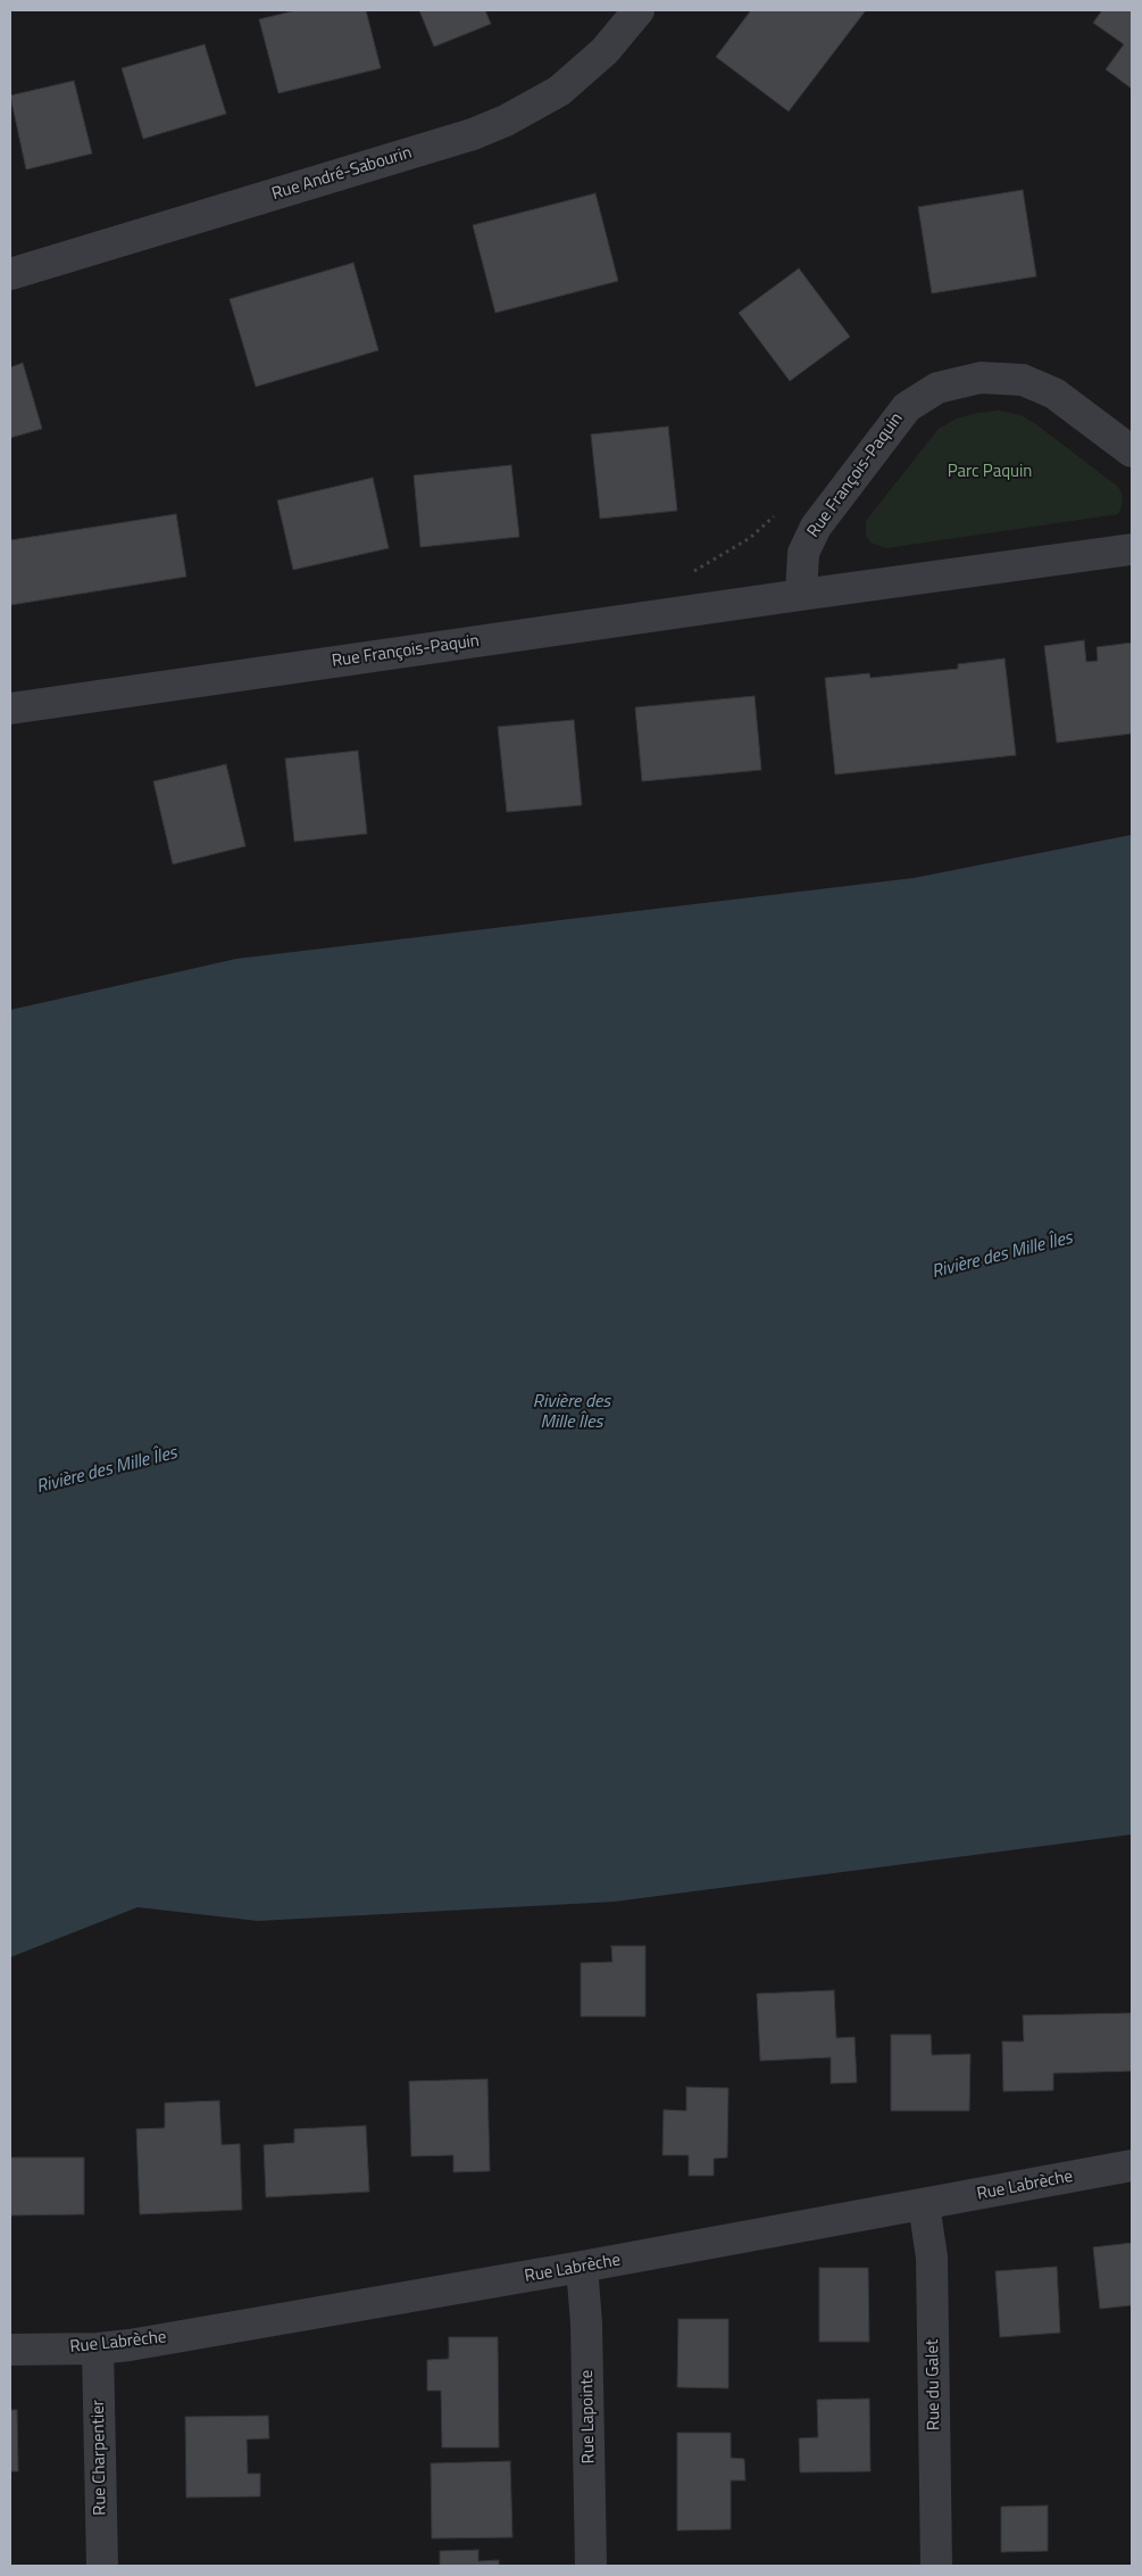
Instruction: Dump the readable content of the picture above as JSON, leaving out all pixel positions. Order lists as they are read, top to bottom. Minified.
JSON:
{"streets":{"street":["Rue André-Sabourin","Rue François-Paquin","Rue Labrèche","Rue du Galet","Rue Lapointe","Rue Charpentier"]},"crossings":[["Rue Labrèche","Rue du Galet"],["Rue Labrèche","Rue Lapointe"],["Rue Labrèche","Rue Charpentier"]],"water":["Rivière des Mille Îles"],"parks":["Parc Paquin"]}
